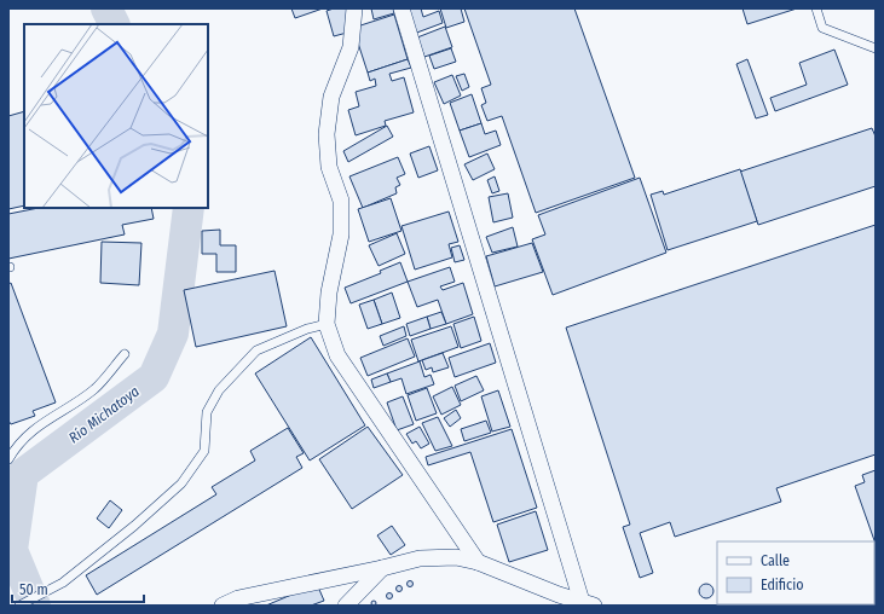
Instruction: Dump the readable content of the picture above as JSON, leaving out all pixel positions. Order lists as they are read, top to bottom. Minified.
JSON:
{"water":["Río Michatoya"],"legend":["Calle","Edificio"],"scale_bar":"50 m"}
